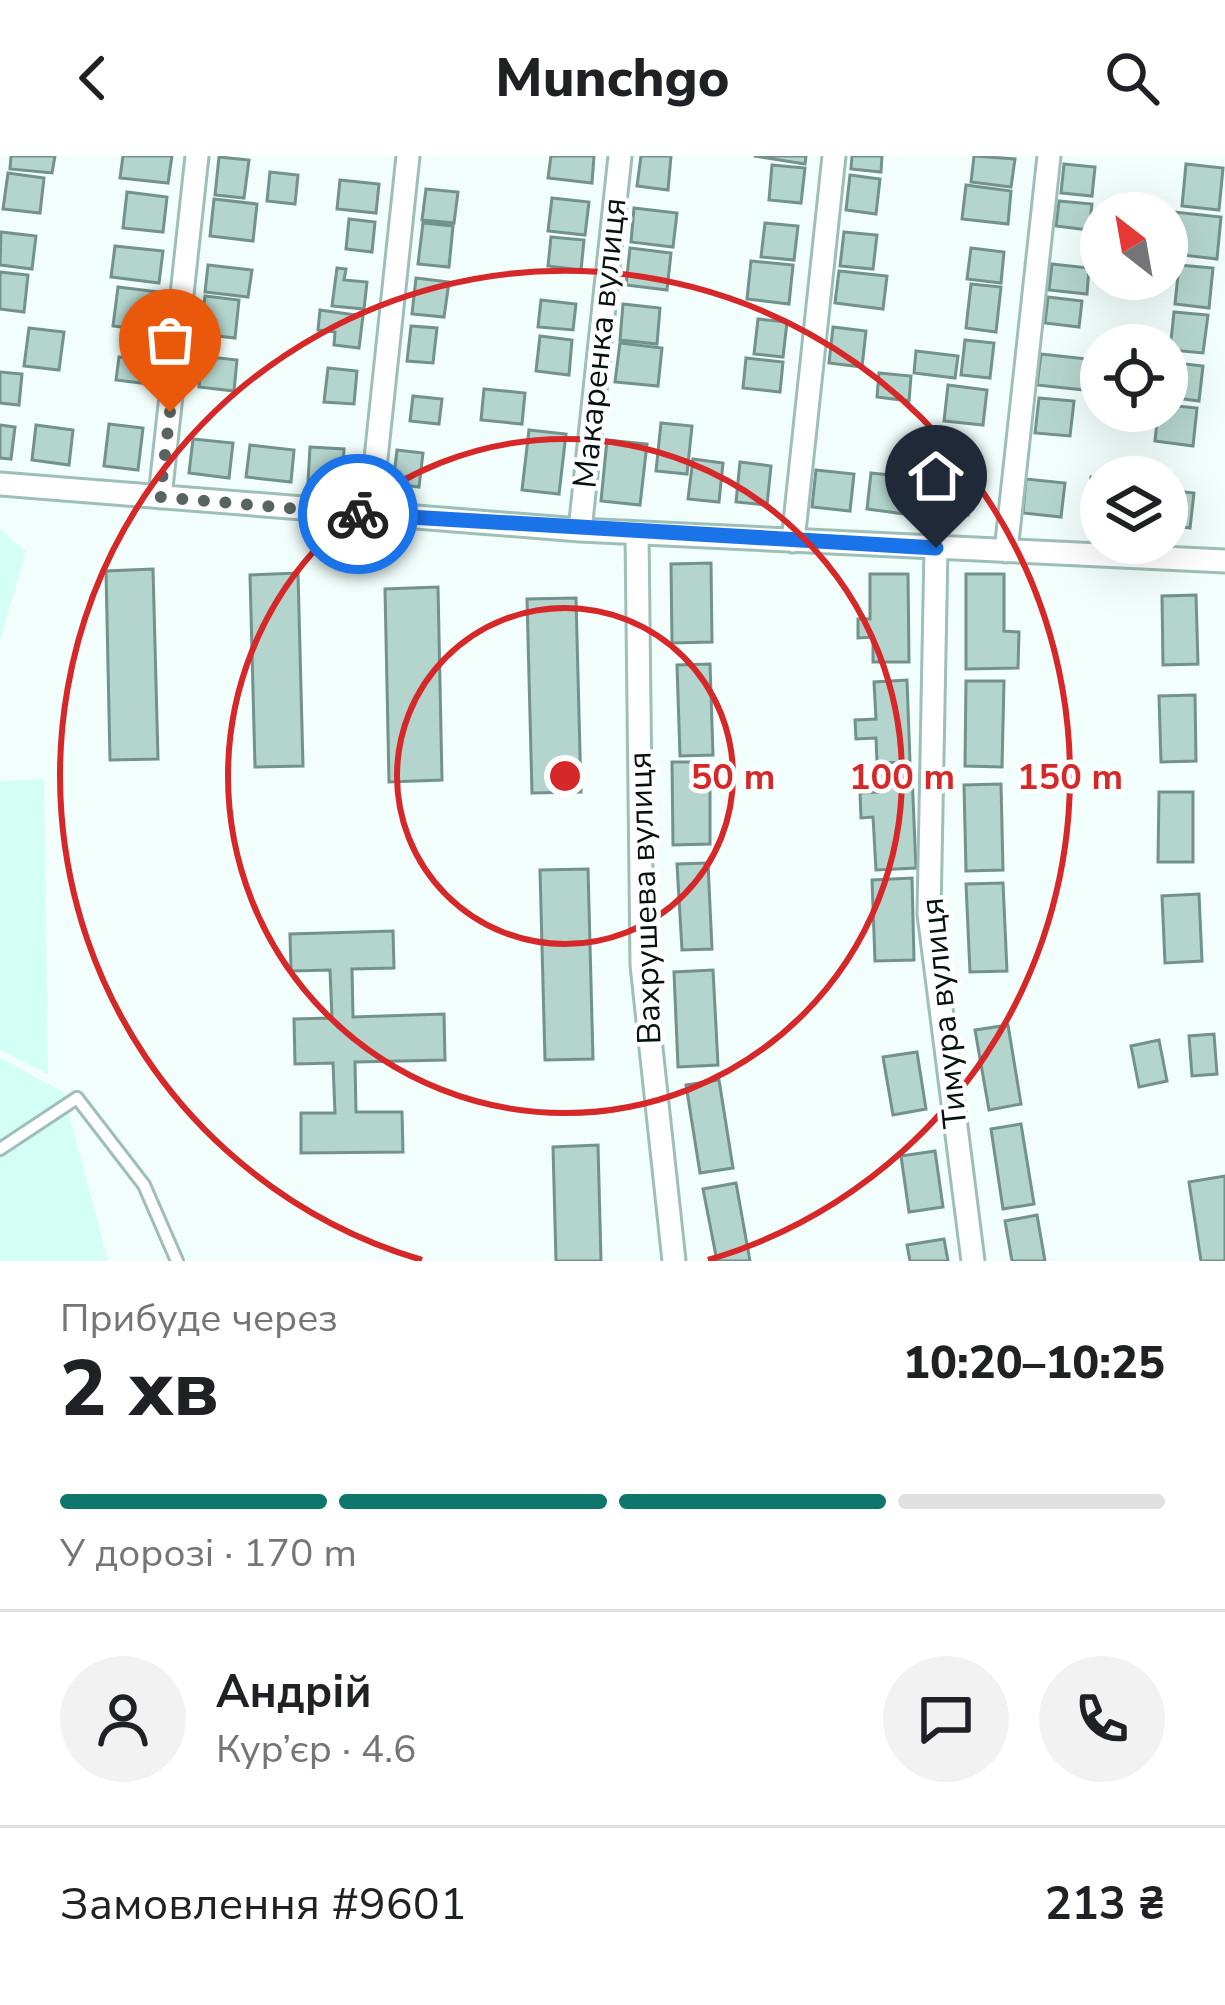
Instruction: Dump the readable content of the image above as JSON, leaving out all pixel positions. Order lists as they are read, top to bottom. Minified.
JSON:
{"streets":{"street":["Макаренка вулиця","Вахрушева вулиця","Тимура вулиця"]},"north":"top left","page":{"header":"Munchgo","heading":["2 хв","Прибуде через","10:20–10:25"],"panel":["Андрій","Кур’єр · 4.6","Замовлення #9601","213 ₴"],"bar":"У дорозі · 170 m"},"rings":["50 m","100 m","150 m"]}
